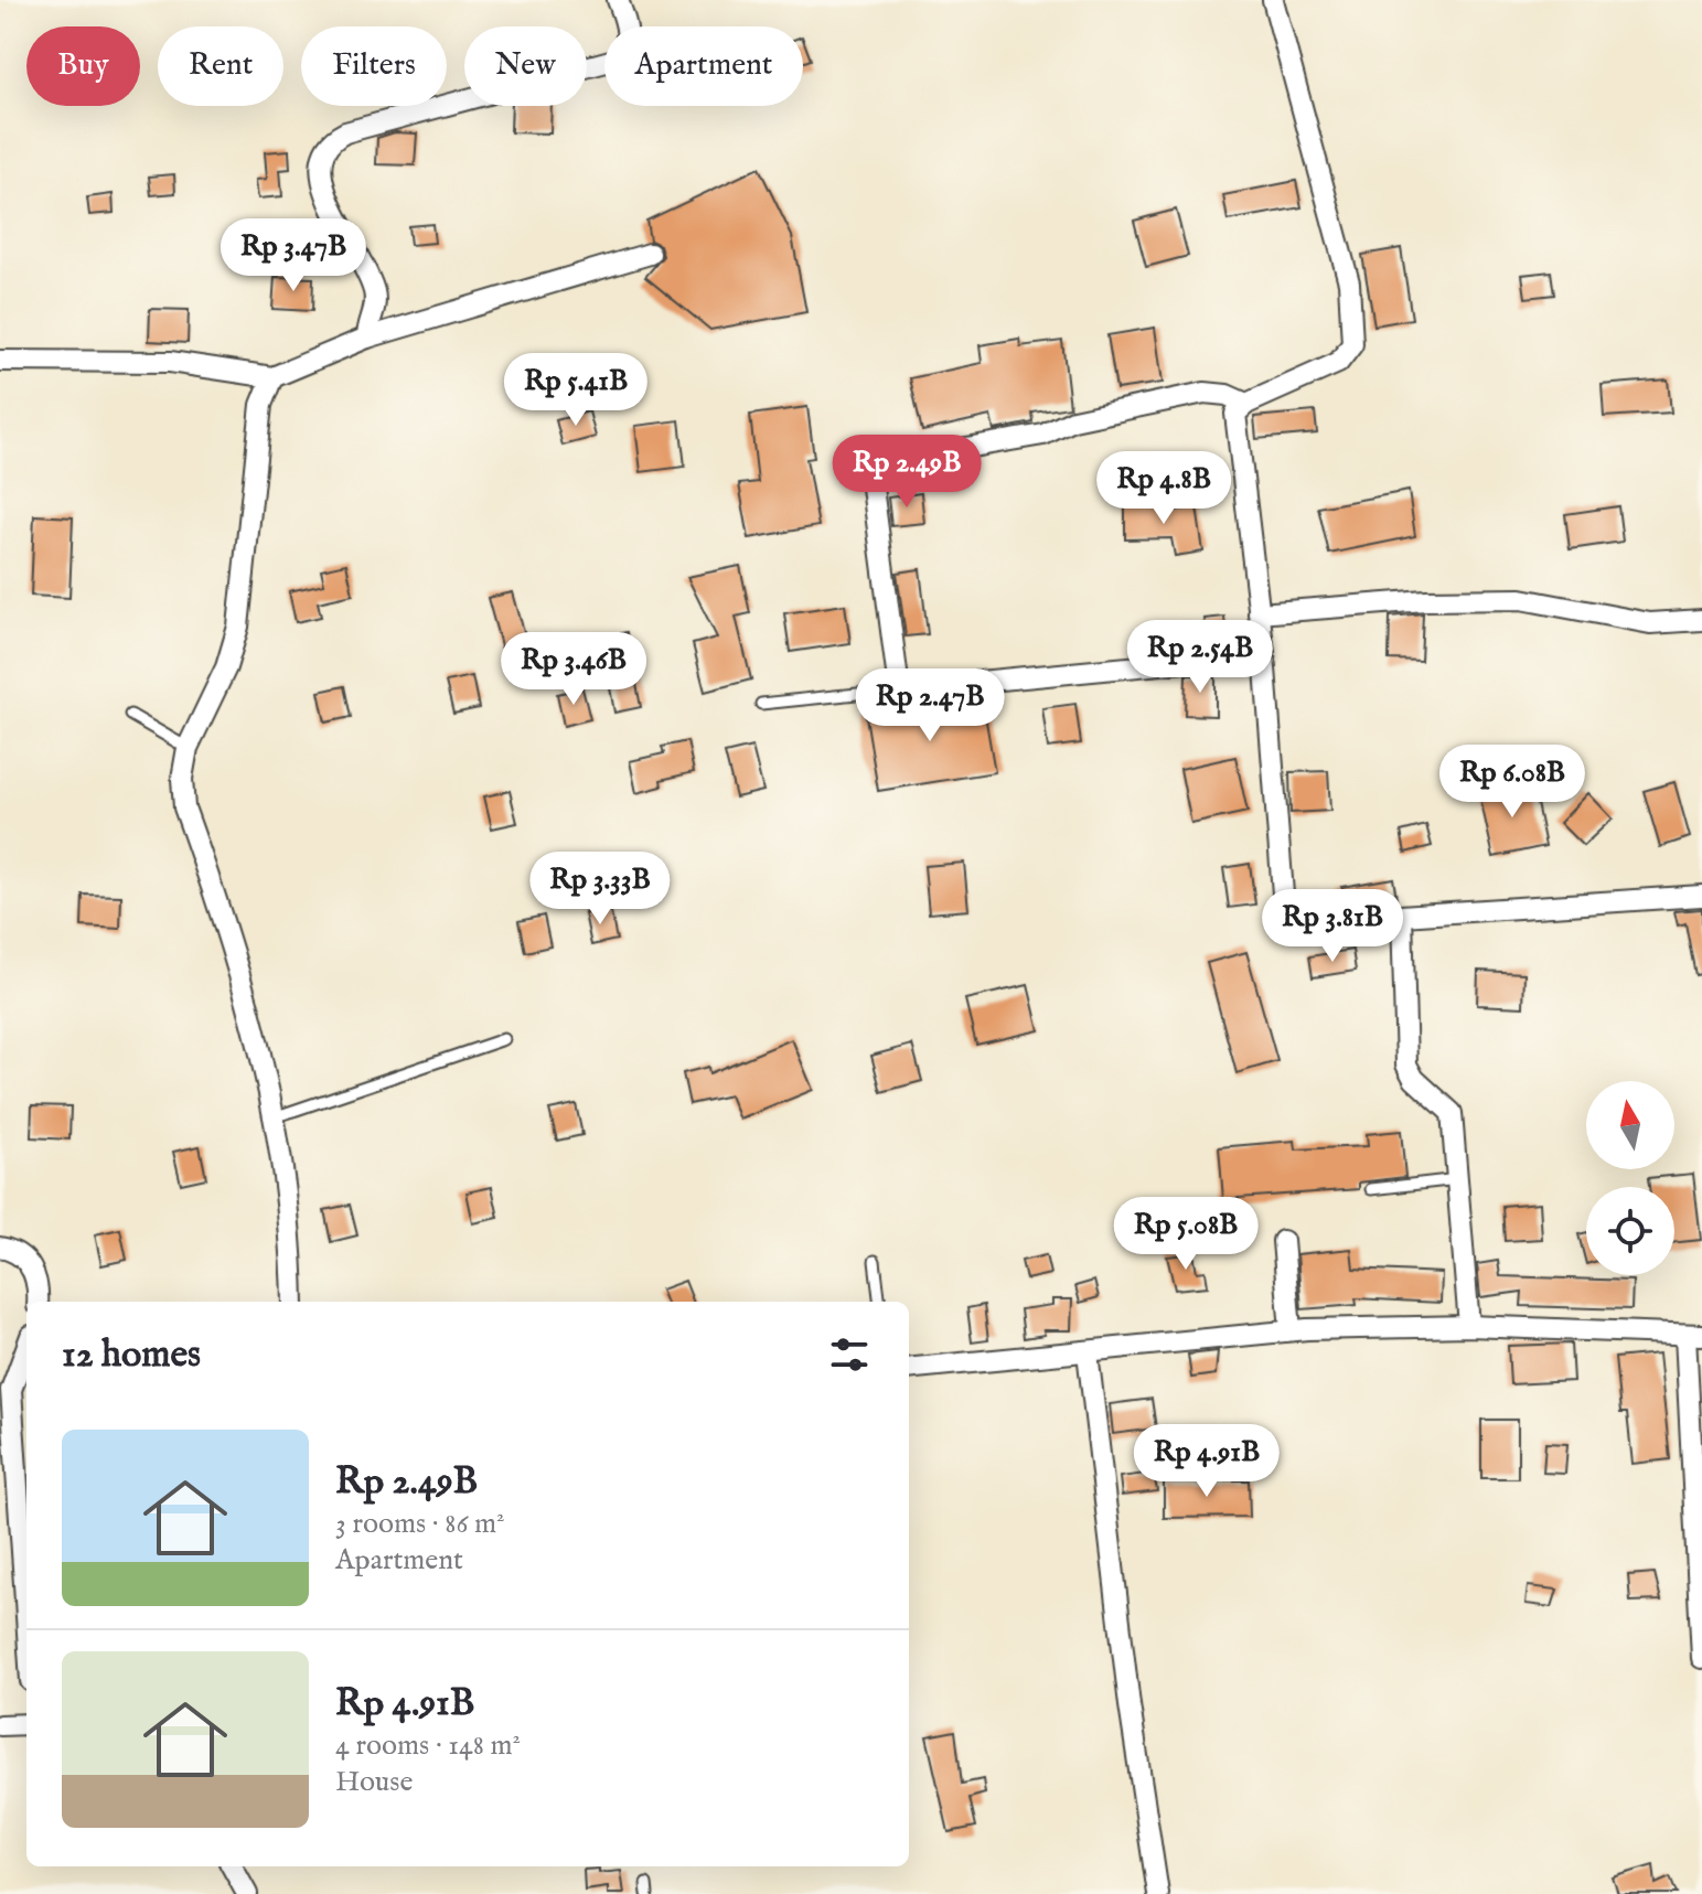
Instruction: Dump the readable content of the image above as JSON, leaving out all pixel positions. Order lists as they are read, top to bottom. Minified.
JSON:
{"north":"top","page":{"chip":["Buy","Rent","Filters","New","Apartment"],"price":["Rp 3.47B","Rp 5.41B","Rp 2.49B","Rp 4.8B","Rp 2.54B","Rp 3.46B","Rp 2.47B","Rp 6.08B","Rp 3.33B","Rp 3.81B","Rp 5.08B","Rp 4.91B"],"heading":"12 homes","list":[{"name":"Rp 2.49B","note":"3 rooms · 86 m² · Apartment"},{"name":"Rp 4.91B","note":"4 rooms · 148 m² · House"}]}}
